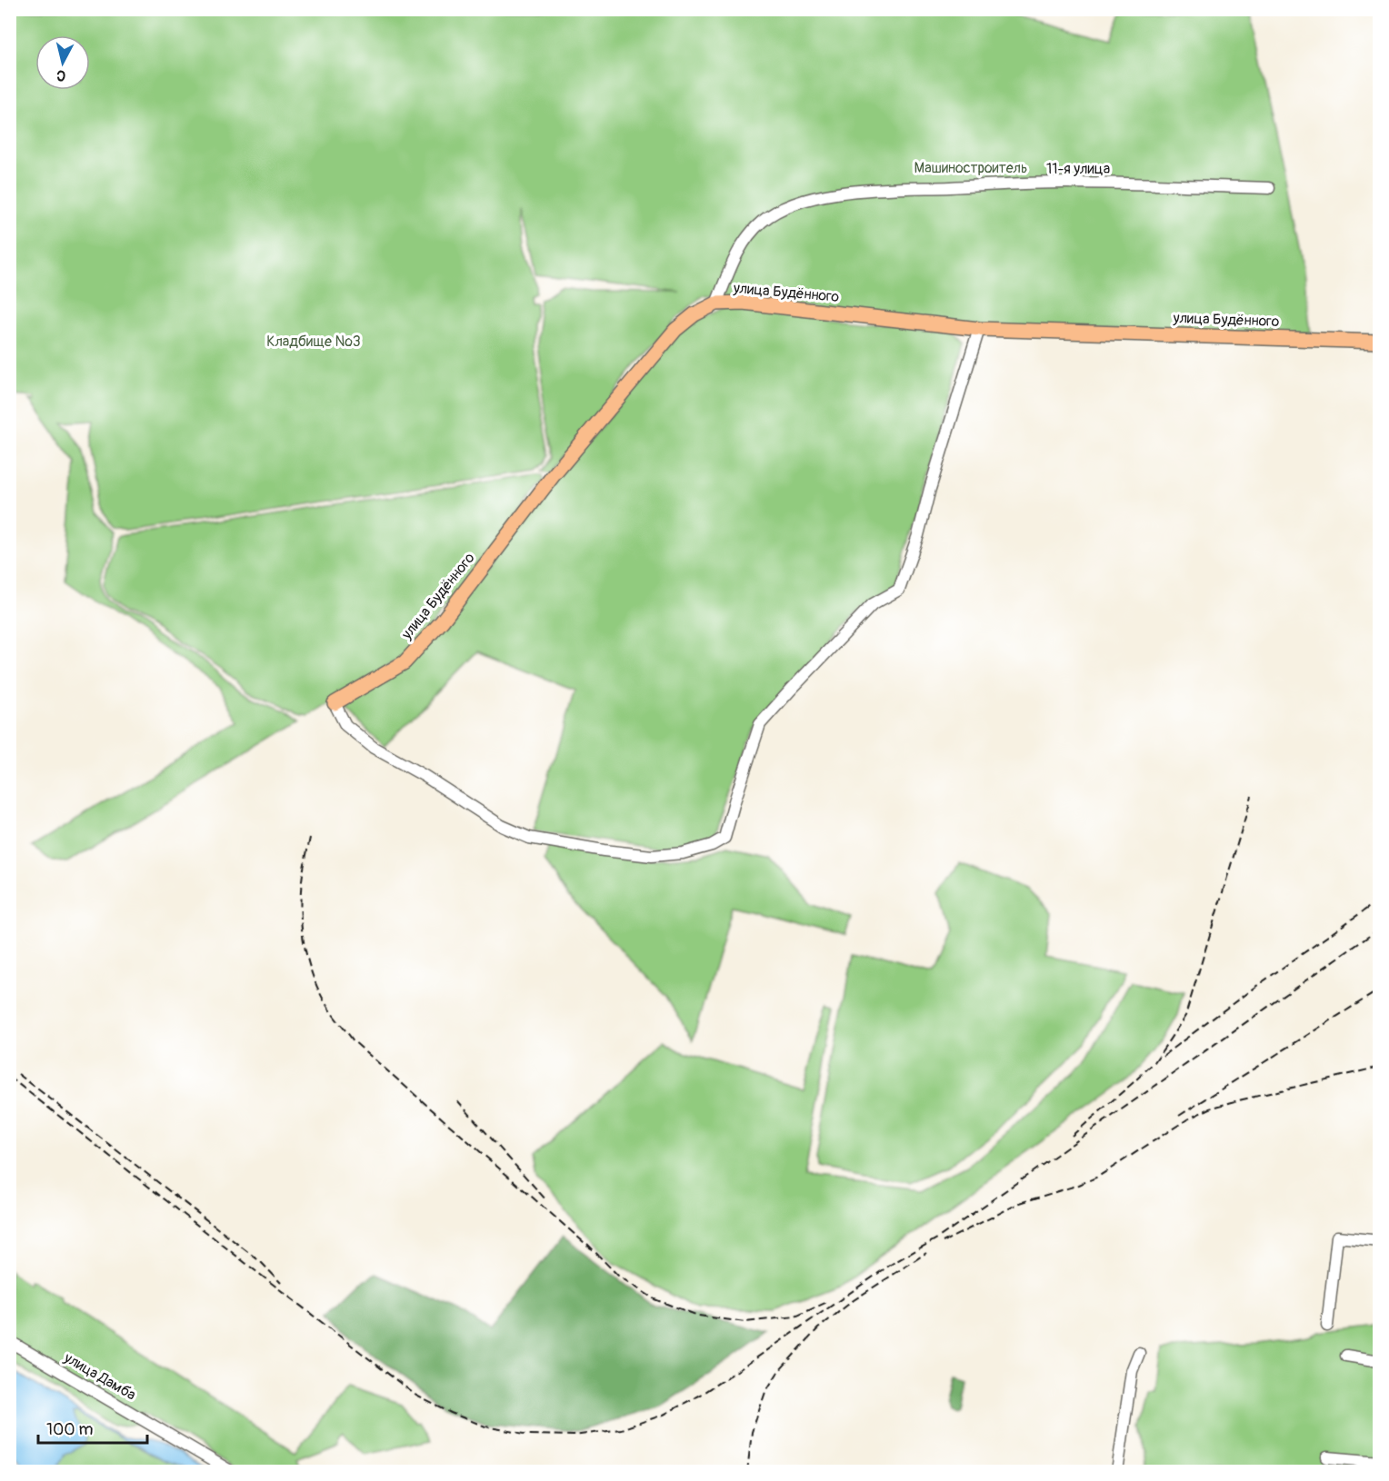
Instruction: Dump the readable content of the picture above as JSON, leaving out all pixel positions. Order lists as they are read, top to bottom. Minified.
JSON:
{"streets":{"main road":["улица Будённого"],"street":["11-я улица","улица Дамба"]},"crossings":[["11-я улица","улица Будённого"]],"parks":["Машиностроитель","Кладбище №3"],"scale_bar":"100 m","north":"bottom"}
